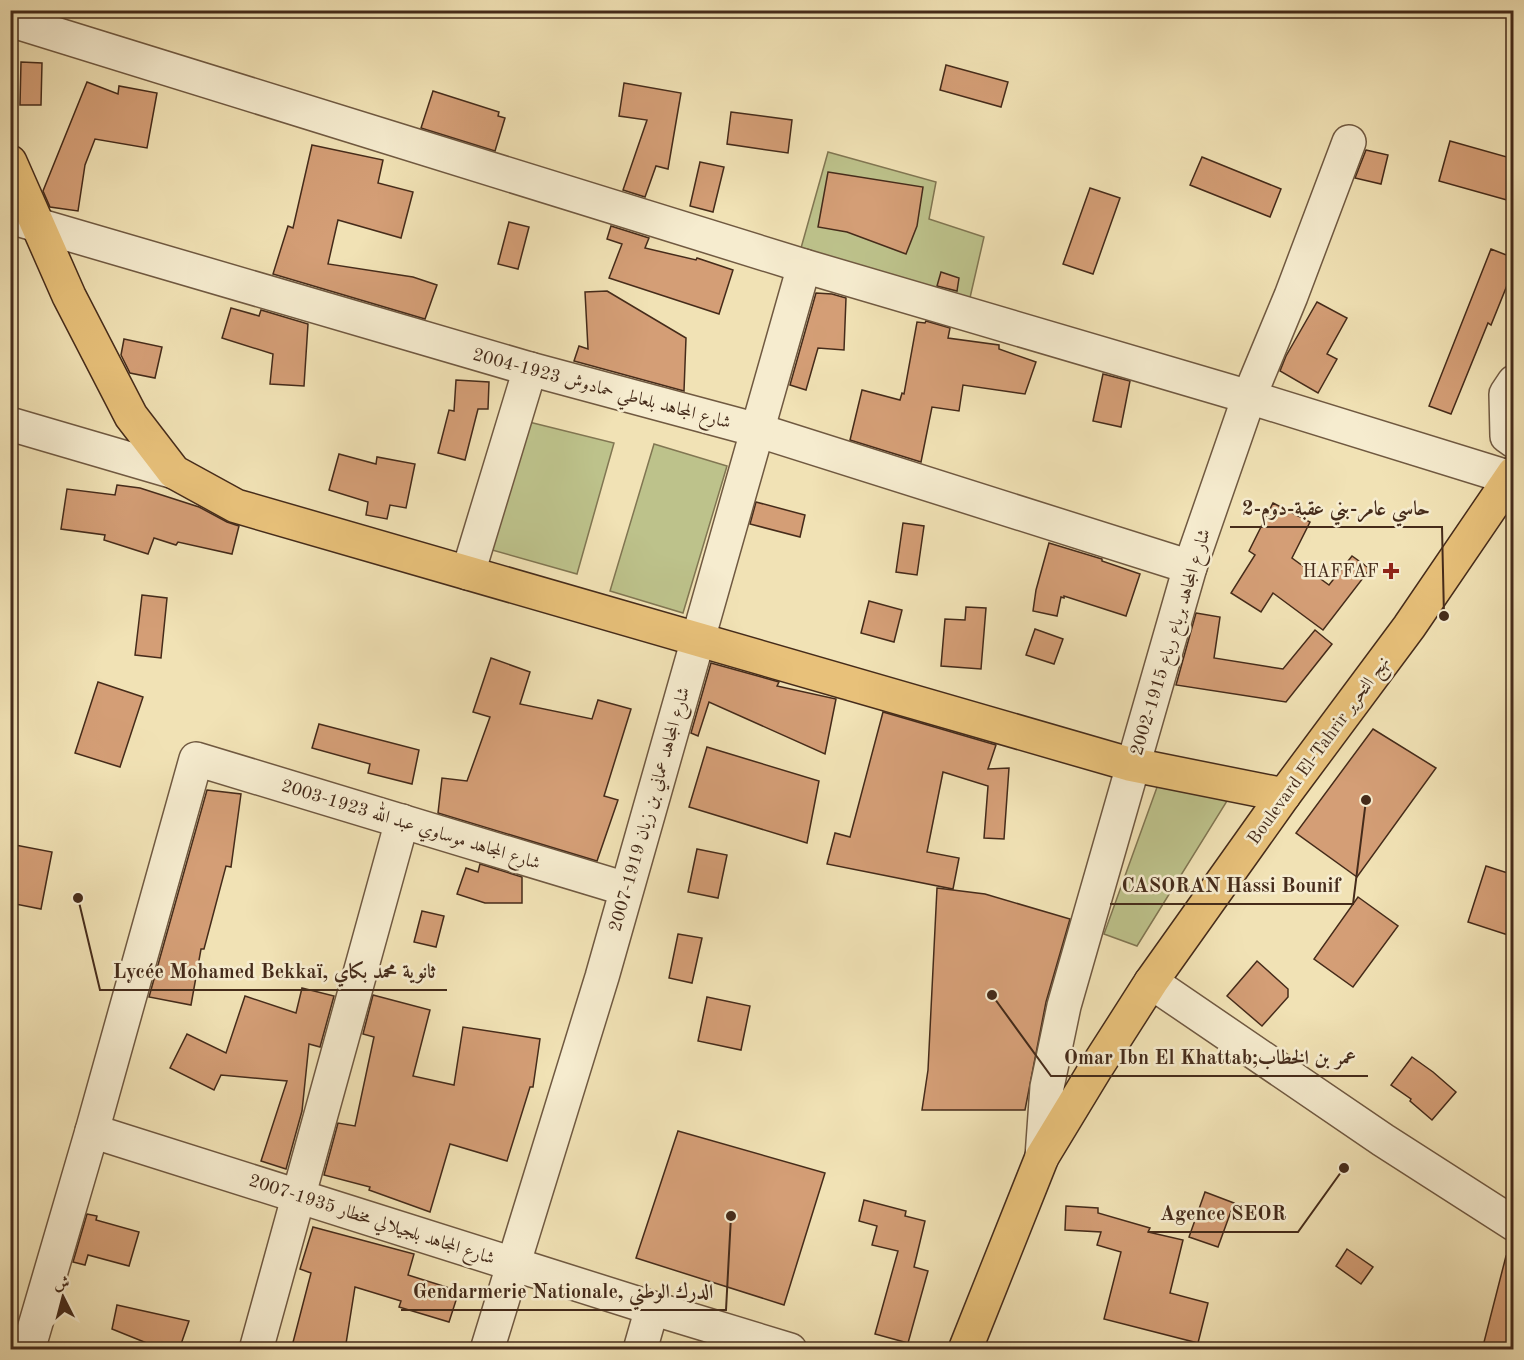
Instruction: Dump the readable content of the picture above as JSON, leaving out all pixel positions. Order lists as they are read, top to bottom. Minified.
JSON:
{"streets":{"main road":["Boulevard El-Tahrir نهج التحرير"],"street":["شارع المجاهد بلعاطي حمادوش 1923-2004","شار ع المجاهد برباع رباع 1915-2002","شارع المجاهد عماني بن زيان 1919-2007","شارع المجاهد موساوي عبد الله 1923-2003","شارع المجاهد بلجيلالي مخطار 1935-2007"]},"crossings":[["شارع المجاهد بلعاطي حمادوش 1923-2004","شار ع المجاهد برباع رباع 1915-2002"],["شارع المجاهد بلعاطي حمادوش 1923-2004","شارع المجاهد عماني بن زيان 1919-2007"],["شار ع المجاهد برباع رباع 1915-2002","Boulevard El-Tahrir نهج التحرير"],["شارع المجاهد عماني بن زيان 1919-2007","شارع المجاهد موساوي عبد الله 1923-2003"],["شارع المجاهد عماني بن زيان 1919-2007","شارع المجاهد بلجيلالي مخطار 1935-2007"],["شارع المجاهد موساوي عبد الله 1923-2003","شارع المجاهد بلجيلالي مخطار 1935-2007"]],"places":{"health":["HAFFAF"],"other":["2-حاسي عامر-بني عقبة-دوم","CASORAN Hassi Bounif","Lycée Mohamed Bekkaï, ثانوية محمد بكاي","Omar Ibn El Khattab;عمر بن الخطاب","Agence SEOR","Gendarmerie Nationale, الدرك الوطني"]},"north":"top"}
